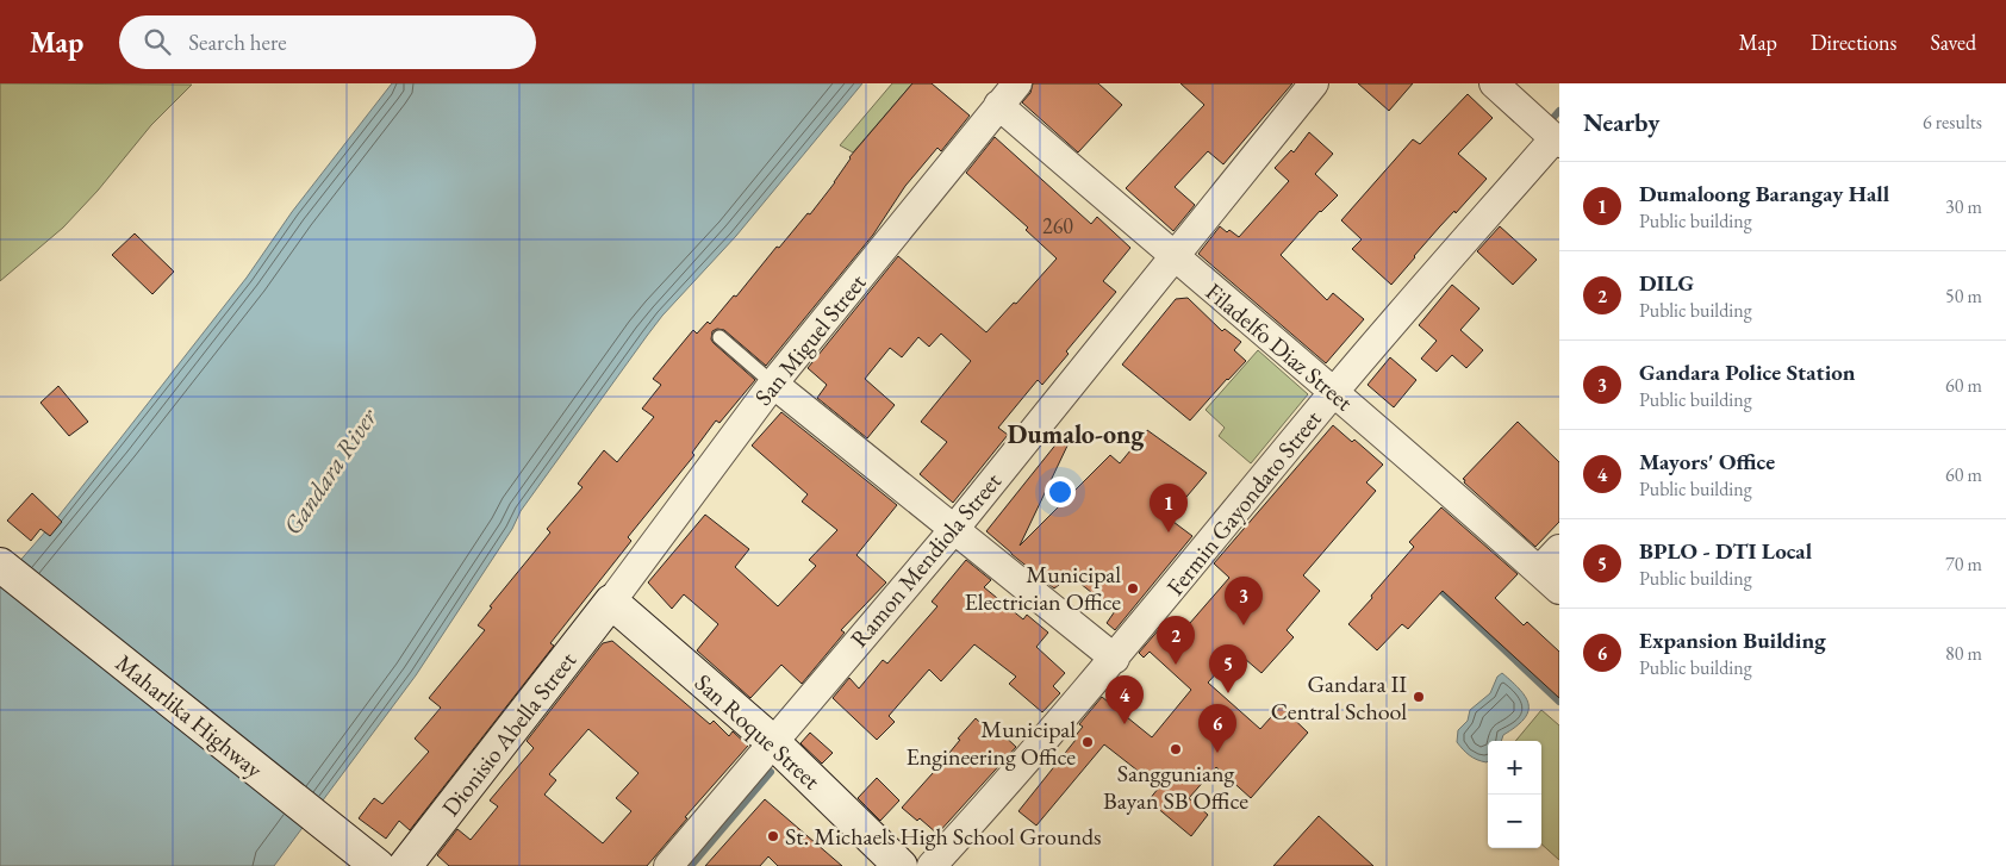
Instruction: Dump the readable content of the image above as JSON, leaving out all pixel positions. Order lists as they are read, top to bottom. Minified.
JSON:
{"streets":{"main road":["Maharlika Highway","San Roque Street","Dionisio Abella Street"],"street":["San Miguel Street","Filadelfo Diaz Street","Fermin Gayondato Street","Ramon Mendiola Street"]},"crossings":[["San Miguel Street","Filadelfo Diaz Street"],["San Miguel Street","San Roque Street"],["San Miguel Street","Dionisio Abella Street"],["Filadelfo Diaz Street","Fermin Gayondato Street"],["Filadelfo Diaz Street","Ramon Mendiola Street"],["Ramon Mendiola Street","San Roque Street"],["San Roque Street","Dionisio Abella Street"]],"districts":["Dumalo-ong"],"water":["Gandara River"],"places":["Municipal Electrician Office","Gandara II Central School","Municipal Engineering Office","Sangguniang Bayan SB Office","St. Michaels High School Grounds"],"house_numbers":["260"],"page":{"header":"Map","search":"Search here","nav":["Map","Directions","Saved"],"heading":["Nearby","6 results"],"list":[{"mark":"1","name":"Dumaloong Barangay Hall","note":"Public building","value":"30 m"},{"mark":"2","name":"DILG","note":"Public building","value":"50 m"},{"mark":"3","name":"Gandara Police Station","note":"Public building","value":"60 m"},{"mark":"4","name":"Mayors' Office","note":"Public building","value":"60 m"},{"mark":"5","name":"BPLO - DTI Local","note":"Public building","value":"70 m"},{"mark":"6","name":"Expansion Building","note":"Public building","value":"80 m"}],"pins":["1","3","2","5","4","6"],"map_buttons":["+","−"]}}
